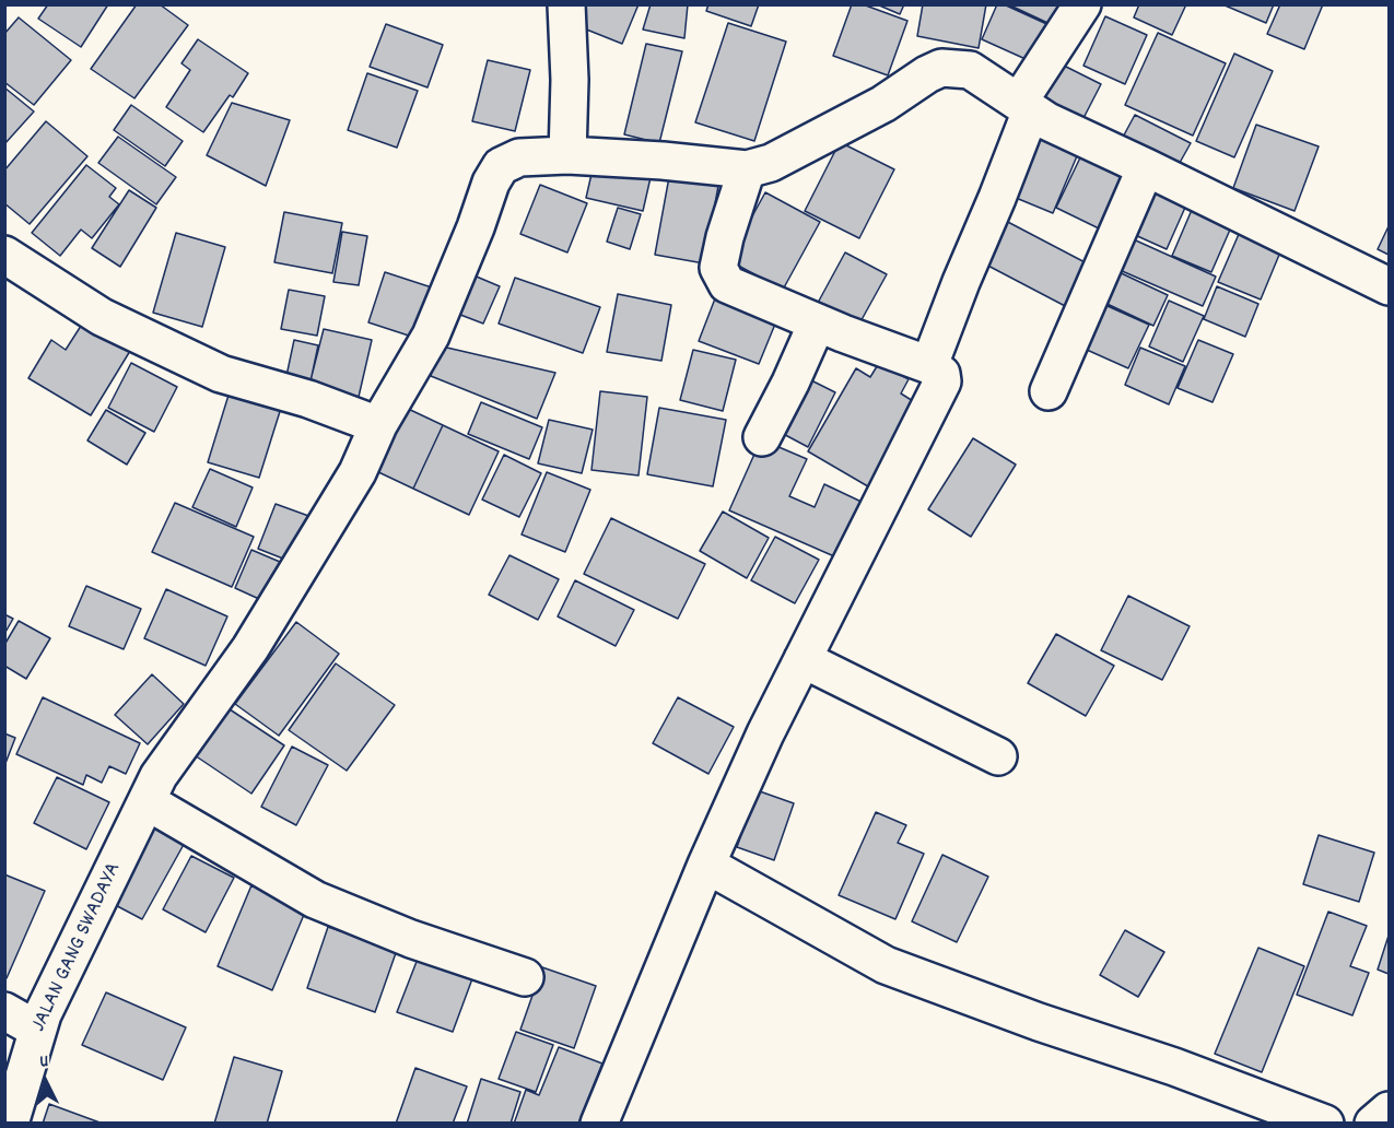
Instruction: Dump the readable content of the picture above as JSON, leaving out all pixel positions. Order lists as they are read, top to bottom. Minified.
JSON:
{"streets":{"street":["JALAN GANG SWADAYA"]},"north":"top"}
